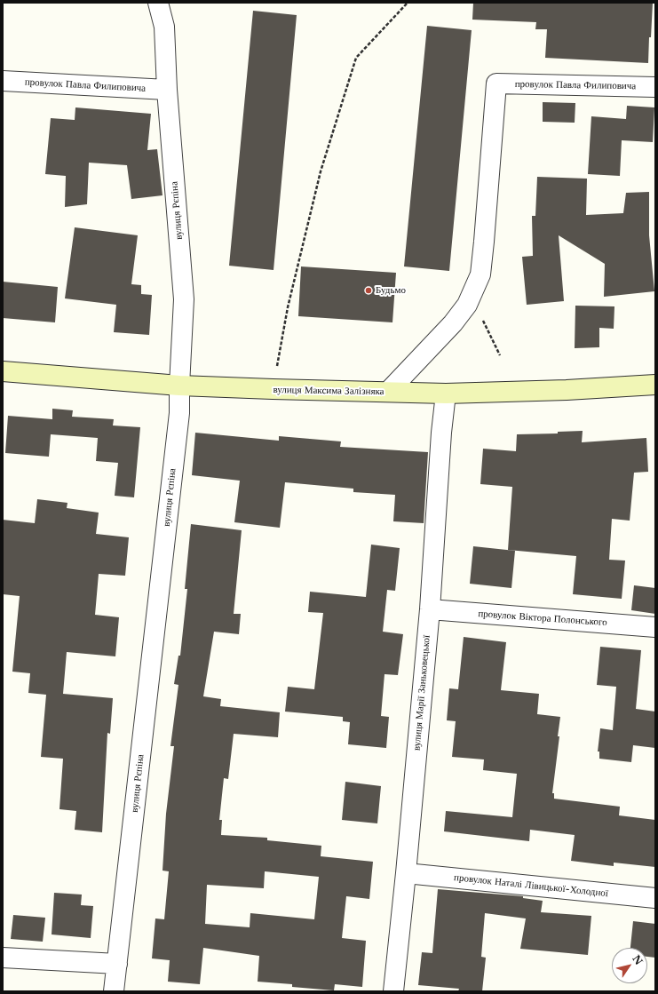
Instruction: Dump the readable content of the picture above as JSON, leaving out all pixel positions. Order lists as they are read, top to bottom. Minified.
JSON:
{"streets":{"main road":["вулиця Максима Залізняка"],"street":["провулок Павла Филиповича","вулиця Рєпіна","провулок Віктора Полонського","вулиця Марії Заньковецької","провулок Наталі Лівицької-Холодної"]},"crossings":[["провулок Павла Филиповича","вулиця Рєпіна"],["вулиця Рєпіна","вулиця Максима Залізняка"],["вулиця Максима Залізняка","вулиця Марії Заньковецької"],["провулок Віктора Полонського","вулиця Марії Заньковецької"],["вулиця Марії Заньковецької","провулок Наталі Лівицької-Холодної"]],"places":["Будьмо"],"north":"top right"}
